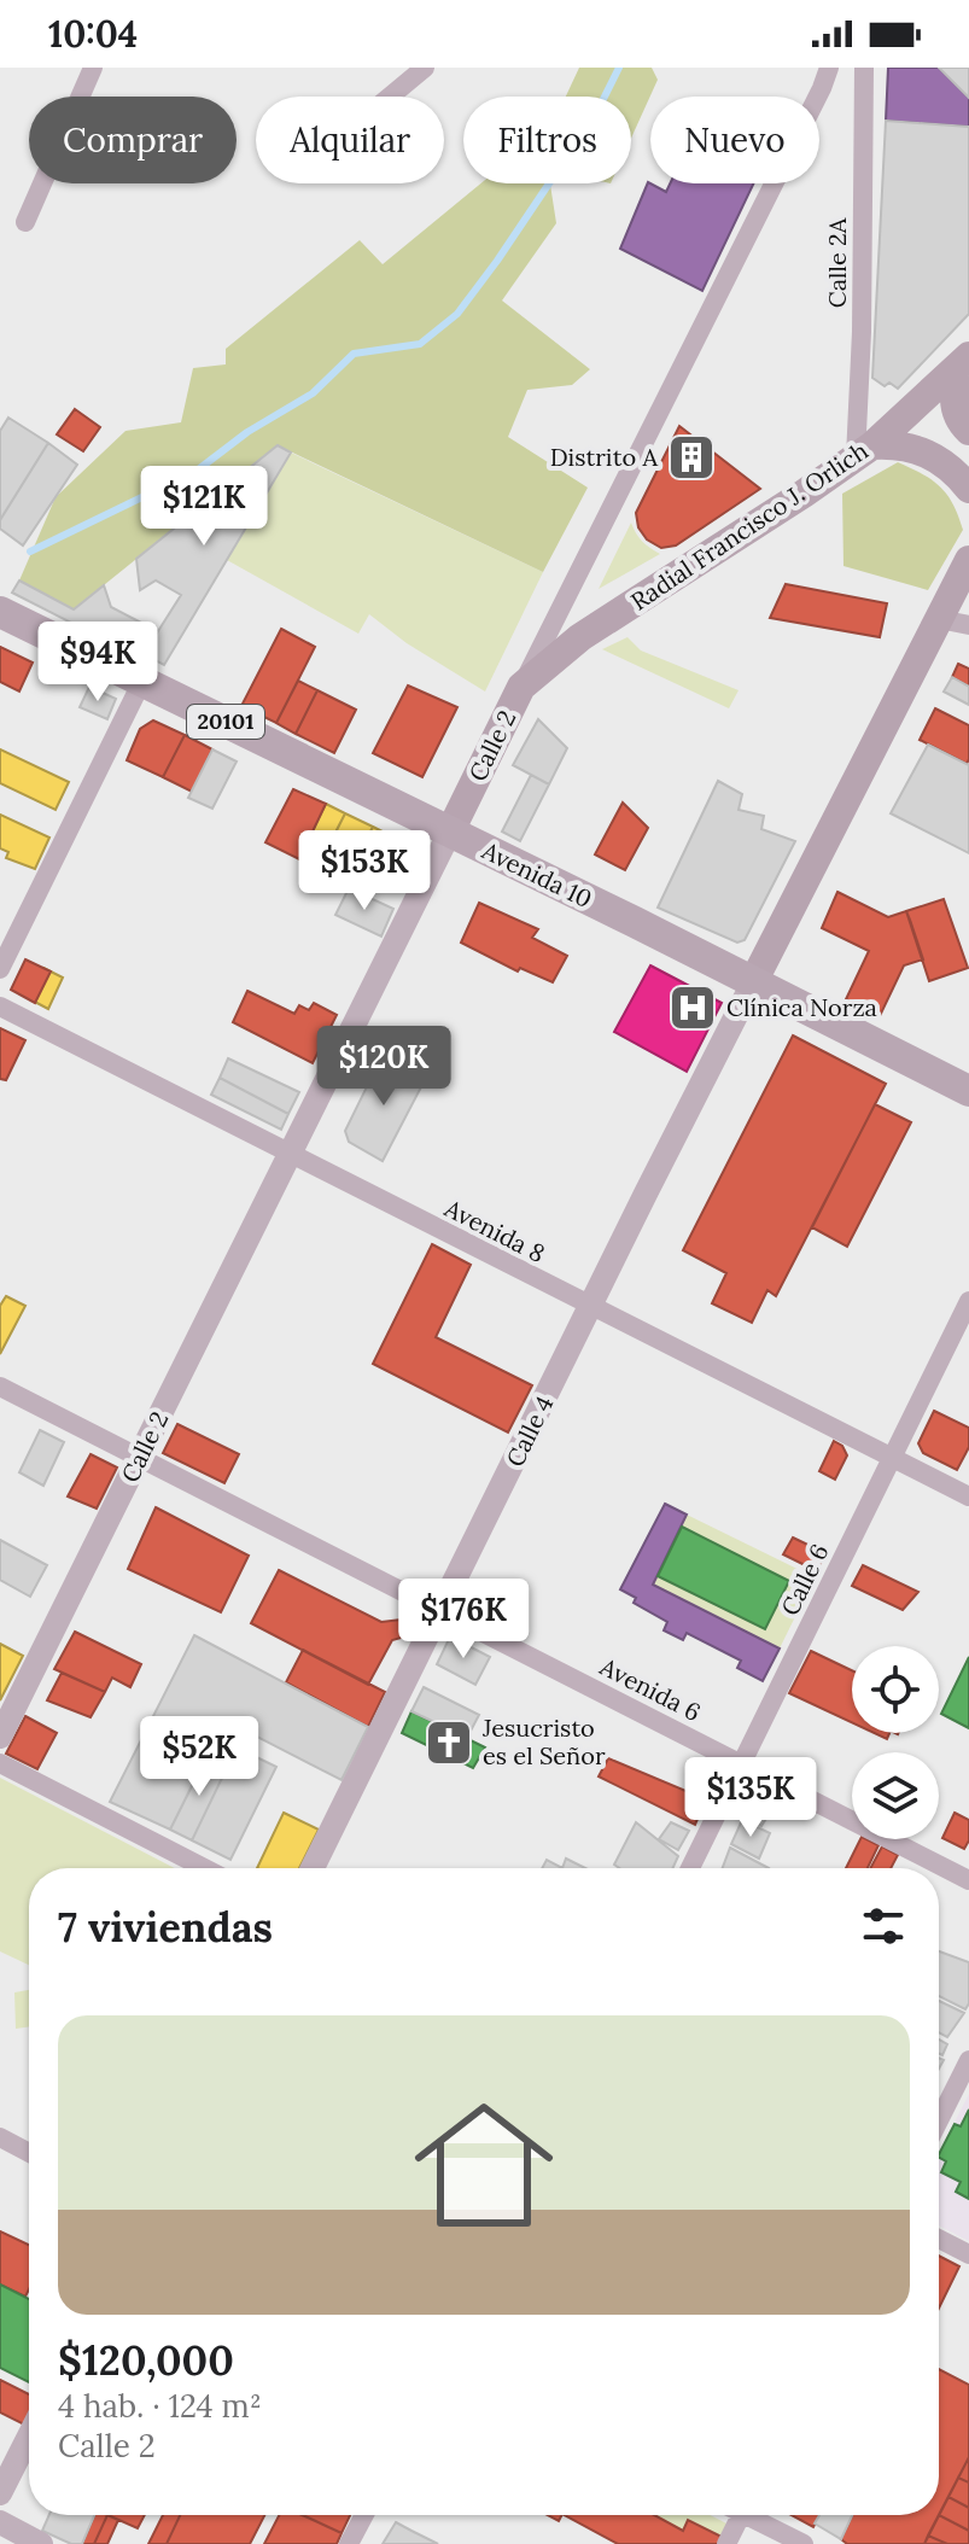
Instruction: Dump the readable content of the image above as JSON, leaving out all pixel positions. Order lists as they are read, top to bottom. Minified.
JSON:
{"streets":{"main road":["Radial Francisco J. Orlich","20101","Calle 2","Avenida 10"],"street":["Calle 2A","Avenida 8","Calle 4","Calle 6","Avenida 6"]},"crossings":[["Calle 2A","Radial Francisco J. Orlich"],["Radial Francisco J. Orlich","Calle 2"],["Calle 2","Avenida 10"],["Calle 2","Avenida 8"],["Calle 2","Avenida 6"],["Avenida 10","Calle 4"],["Avenida 8","Calle 4"],["Avenida 8","Calle 6"],["Calle 4","Avenida 6"],["Calle 6","Avenida 6"]],"places":{"building":["Distrito A"],"hospital":["Clínica Norza"],"church":["Jesucristo es el Señor"]},"page":{"status":"10:04","chip":["Comprar","Alquilar","Filtros","Nuevo"],"price":["$121K","$94K","$153K","$120K","$176K","$52K","$135K"],"heading":"7 viviendas","list":[{"name":"$120,000","note":"4 hab. · 124 m² · Calle 2"}]}}
